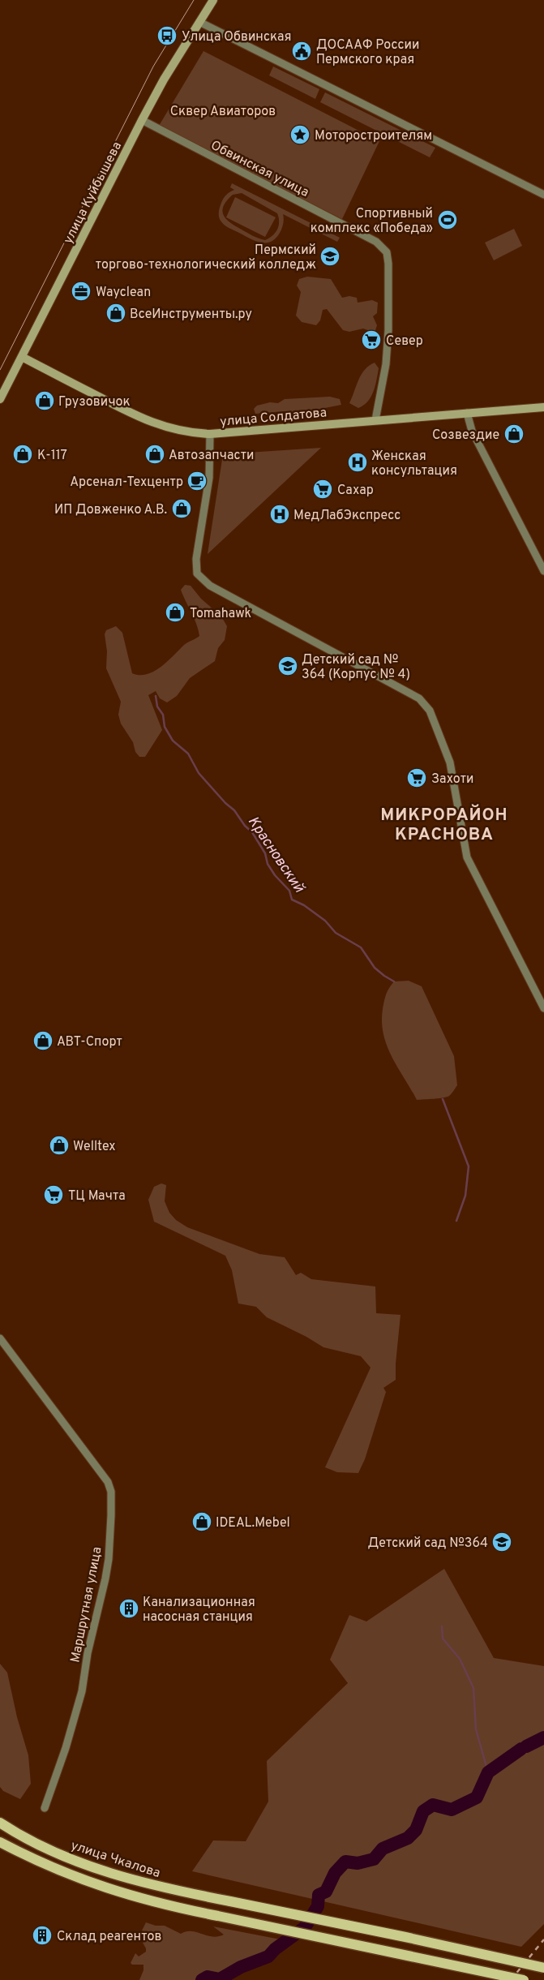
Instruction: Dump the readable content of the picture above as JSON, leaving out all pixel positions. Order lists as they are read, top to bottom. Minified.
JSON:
{"streets":{"main road":["улица Куйбышева","улица Солдатова","улица Чкалова"],"street":["Обвинская улица","Маршрутная улица"]},"crossings":[["Обвинская улица","улица Куйбышева"],["Обвинская улица","улица Солдатова"],["улица Куйбышева","улица Солдатова"]],"districts":["МИКРОРАЙОН КРАСНОВА"],"water":["Красновский"],"parks":["Сквер Авиаторов"],"places":{"bus stop":["Улица Обвинская"],"public building":["ДОСААФ России Пермского края"],"place":["Моторостроителям"],"sports":["Спортивный комплекс «Победа»"],"school or university":["Пермский торгово-технологический колледж","Детский сад № 364 (Корпус № 4)","Детский сад №364"],"office":["Wayclean"],"shop":["ВсеИнструменты.ру","Грузовичок","Созвездие","К-117","Автозапчасти","ИП Довженко А.В.","Tomahawk","АВТ-Спорт","Welltex","IDEAL.Mebel"],"supermarket":["Север","Сахар","Захоти","ТЦ Мачта"],"hospital":["Женская консультация","МедЛабЭкспресс"],"cafe":["Арсенал-Техцентр"],"building":["Канализационная насосная станция","Склад реагентов"]}}
